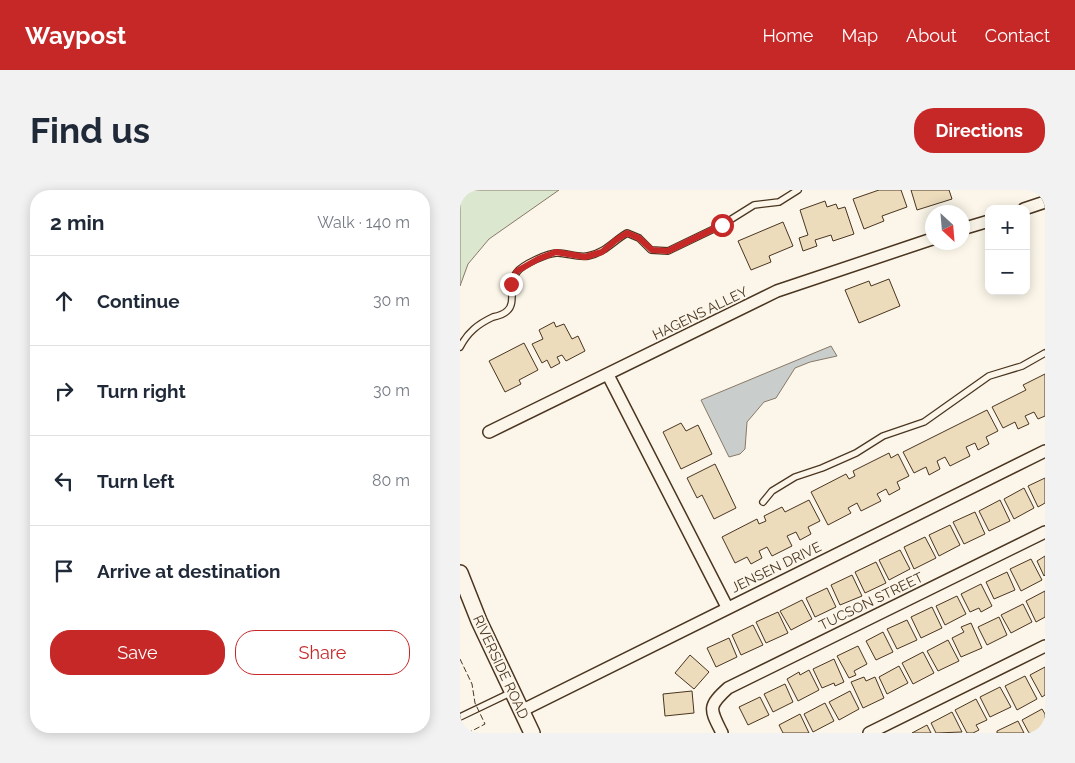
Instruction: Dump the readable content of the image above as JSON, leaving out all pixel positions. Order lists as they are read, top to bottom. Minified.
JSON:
{"streets":{"main road":["RIVERSIDE ROAD"],"street":["HAGENS ALLEY","JENSEN DRIVE","TUCSON STREET"]},"crossings":[["JENSEN DRIVE","RIVERSIDE ROAD"]],"north":"bottom right","page":{"header":"Waypost","nav":["Home","Map","About","Contact"],"buttons":["Directions",["Save","Share"]],"title":"Find us","heading":["2 min","Walk · 140 m"],"map_buttons":["+","−"],"list":[["Continue","30 m"],["Turn right","30 m"],["Turn left","80 m"],"Arrive at destination"]}}
